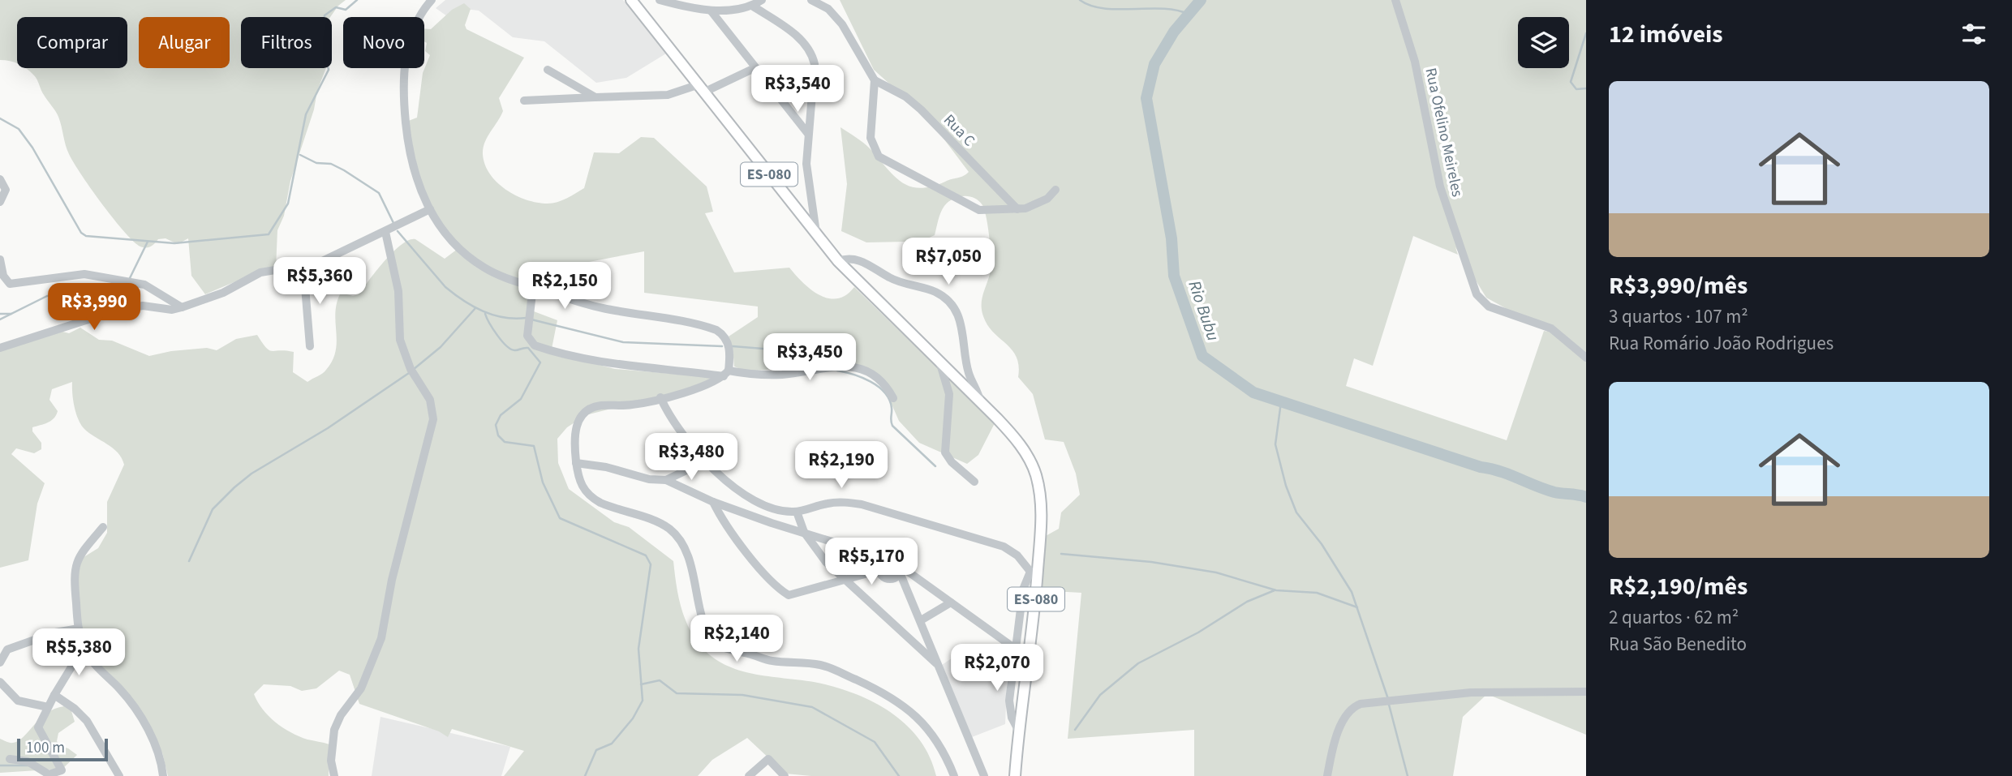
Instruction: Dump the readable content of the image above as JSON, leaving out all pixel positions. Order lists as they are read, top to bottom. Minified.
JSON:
{"streets":{"main road":["ES-080"],"street":["Rua C","Rua Ofelino Meireles"]},"water":["Rio Bubu"],"scale_bar":"100 m","page":{"heading":"12 imóveis","chip":["Comprar","Alugar","Filtros","Novo"],"price":["R$3,540","R$7,050","R$5,360","R$2,150","R$3,990","R$3,450","R$3,480","R$2,190","R$5,170","R$2,140","R$5,380","R$2,070"],"list":[{"name":"R$3,990/mês","note":"3 quartos · 107 m² · Rua Romário João Rodrigues"},{"name":"R$2,190/mês","note":"2 quartos · 62 m² · Rua São Benedito"}],"scale":"100 m"}}
